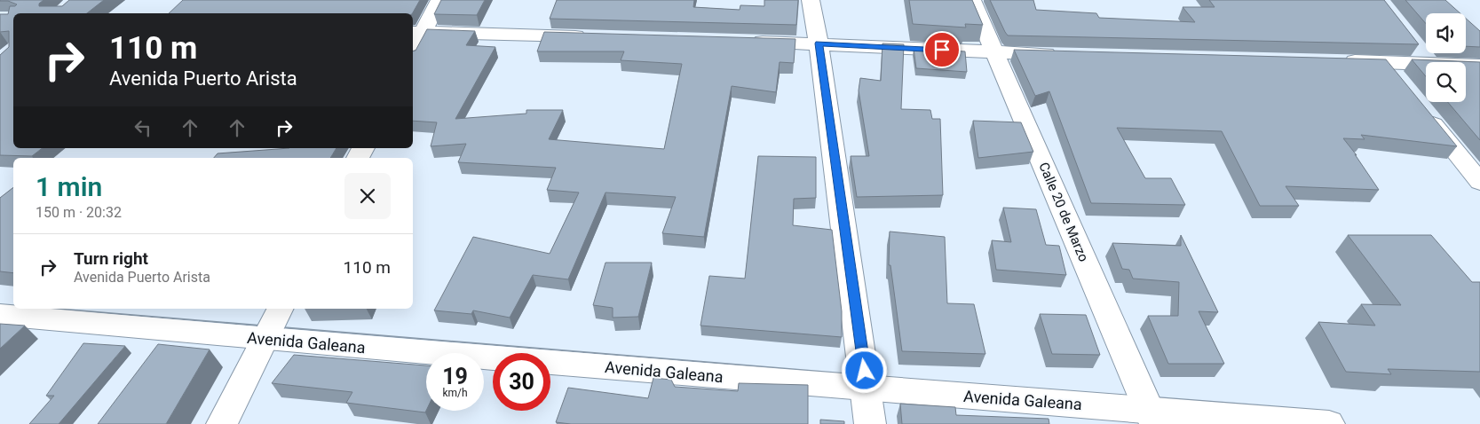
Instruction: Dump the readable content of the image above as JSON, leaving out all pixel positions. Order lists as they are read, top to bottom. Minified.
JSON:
{"streets":{"street":["Calle 20 de Marzo","Avenida Galeana"]},"crossings":[["Calle 20 de Marzo","Avenida Galeana"]],"page":{"turn":["110 m","Avenida Puerto Arista"],"heading":["1 min","150 m · 20:32"],"list":[{"name":"Turn right","note":"Avenida Puerto Arista","value":"110 m"}],"speed":"19 km/h","limit":"30"}}
